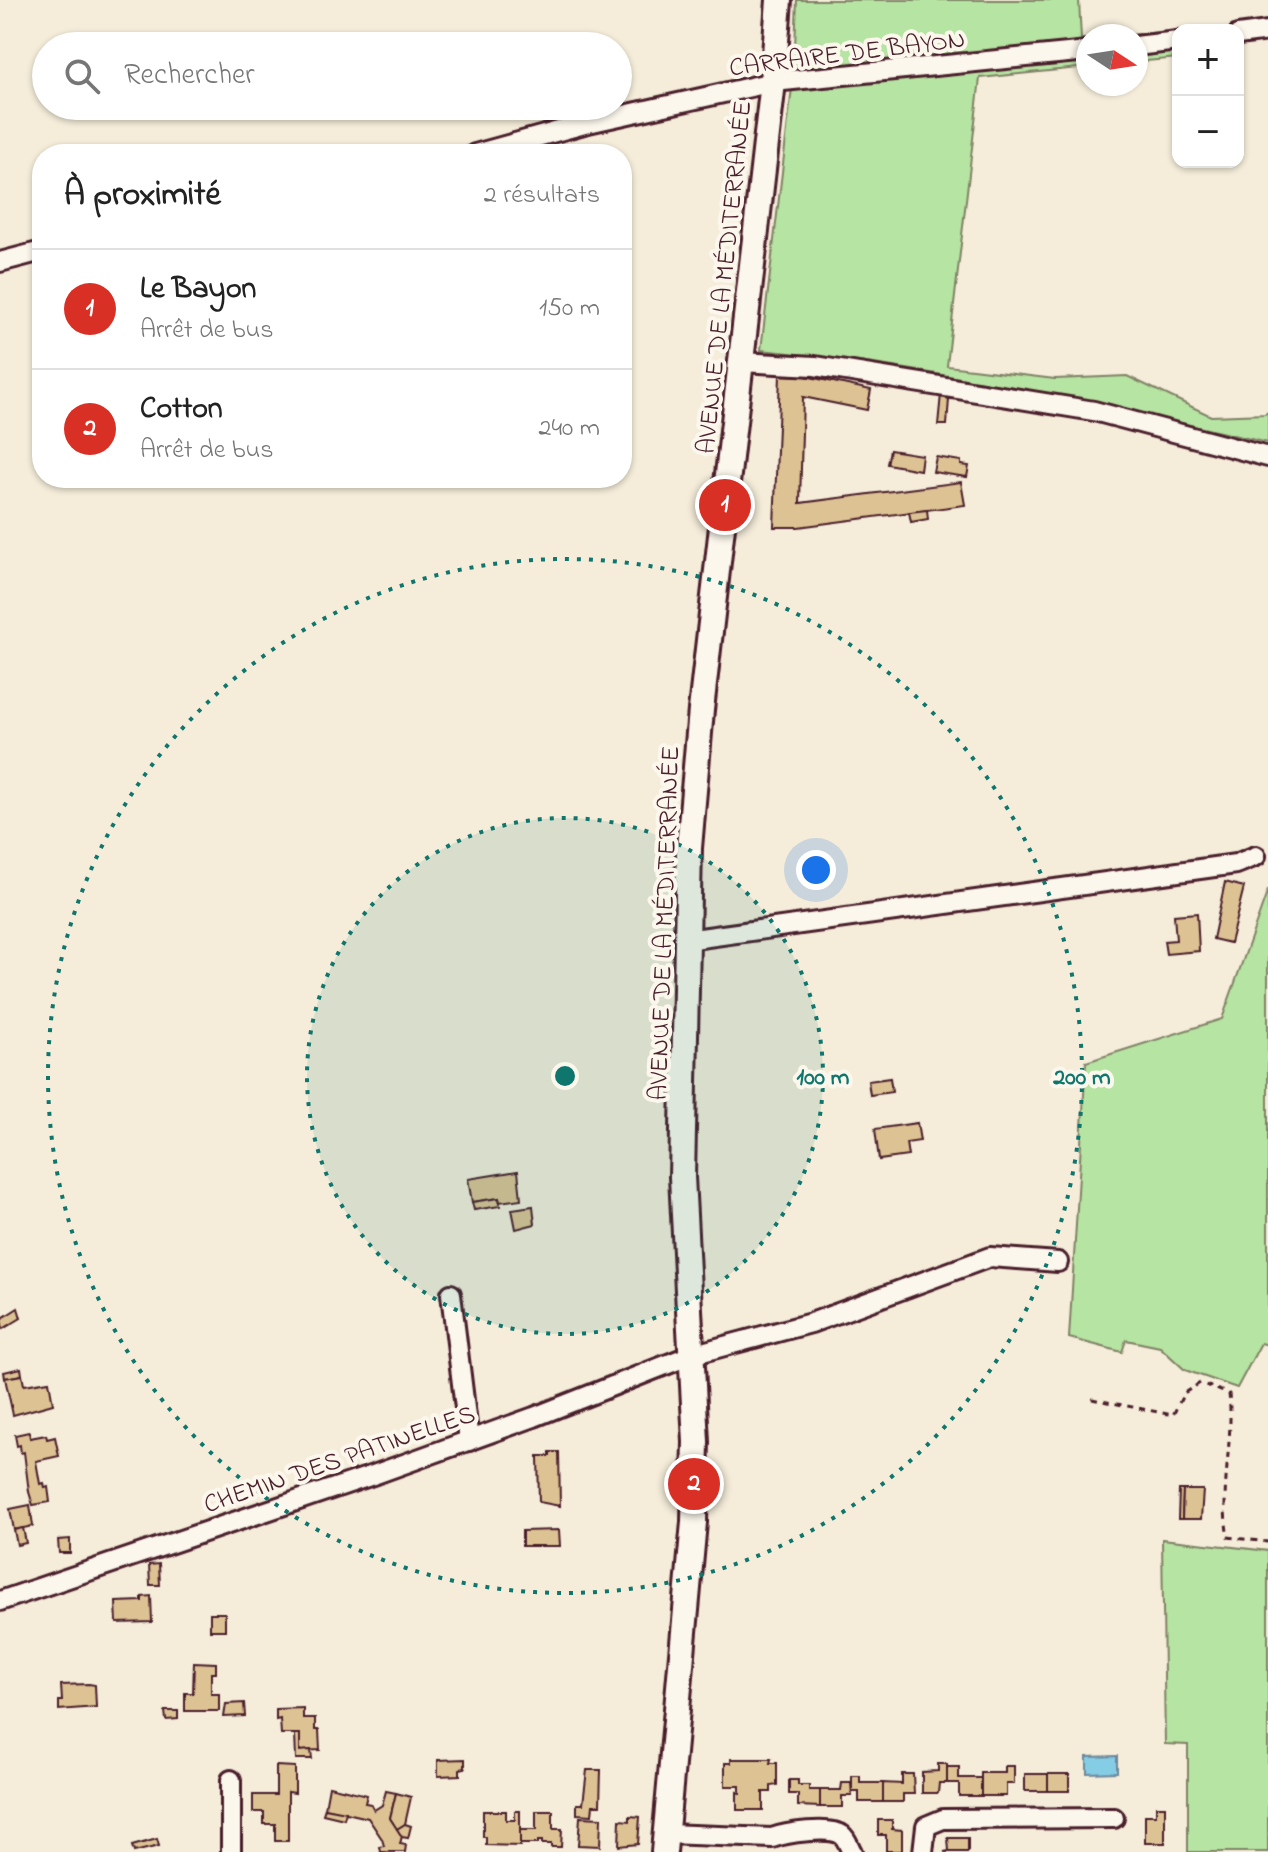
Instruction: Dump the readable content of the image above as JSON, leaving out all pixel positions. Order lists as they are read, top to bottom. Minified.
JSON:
{"streets":{"main road":["AVENUE DE LA MÉDITERRANÉE"],"street":["CARRAIRE DE BAYON","CHEMIN DES PATINELLES"]},"crossings":[["CARRAIRE DE BAYON","AVENUE DE LA MÉDITERRANÉE"],["AVENUE DE LA MÉDITERRANÉE","CHEMIN DES PATINELLES"]],"north":"right","page":{"map_buttons":["+","−"],"search":"Rechercher","heading":["À proximité","2 résultats"],"list":[{"mark":"1","name":"Le Bayon","note":"Arrêt de bus","value":"150 m"},{"mark":"2","name":"Cotton","note":"Arrêt de bus","value":"240 m"}],"pins":["1","2"]},"rings":["100 m","200 m"]}
